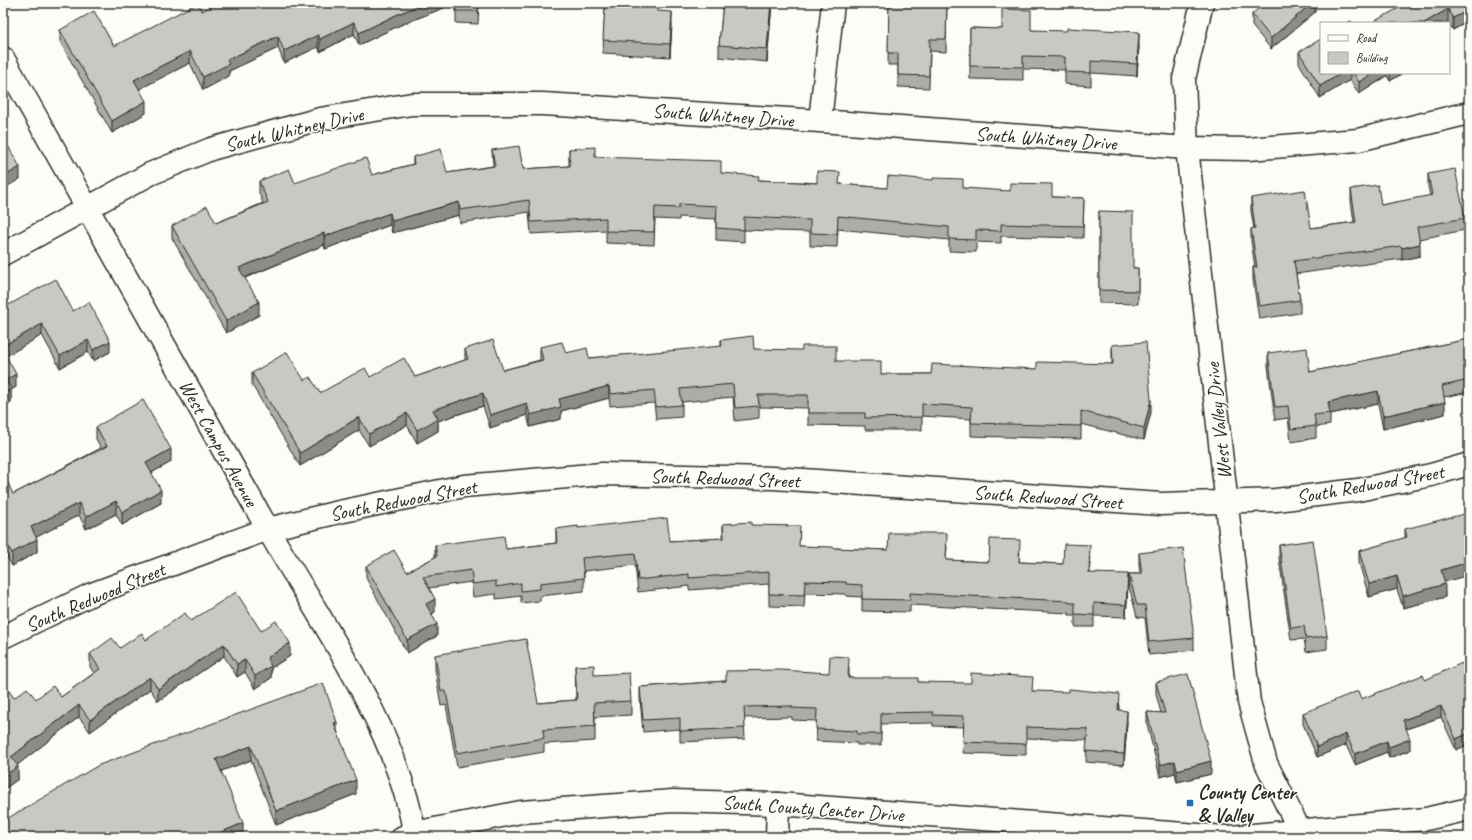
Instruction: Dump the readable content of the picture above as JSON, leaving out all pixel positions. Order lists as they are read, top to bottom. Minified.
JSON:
{"streets":{"street":["South Whitney Drive","West Valley Drive","West Campus Avenue","South Redwood Street","South County Center Drive"]},"crossings":[["South Whitney Drive","West Valley Drive"],["South Whitney Drive","West Campus Avenue"],["West Valley Drive","South Redwood Street"],["West Campus Avenue","South Redwood Street"],["West Campus Avenue","South County Center Drive"]],"places":{"transit":["County Center & Valley"]},"legend":["Road","Building"]}
